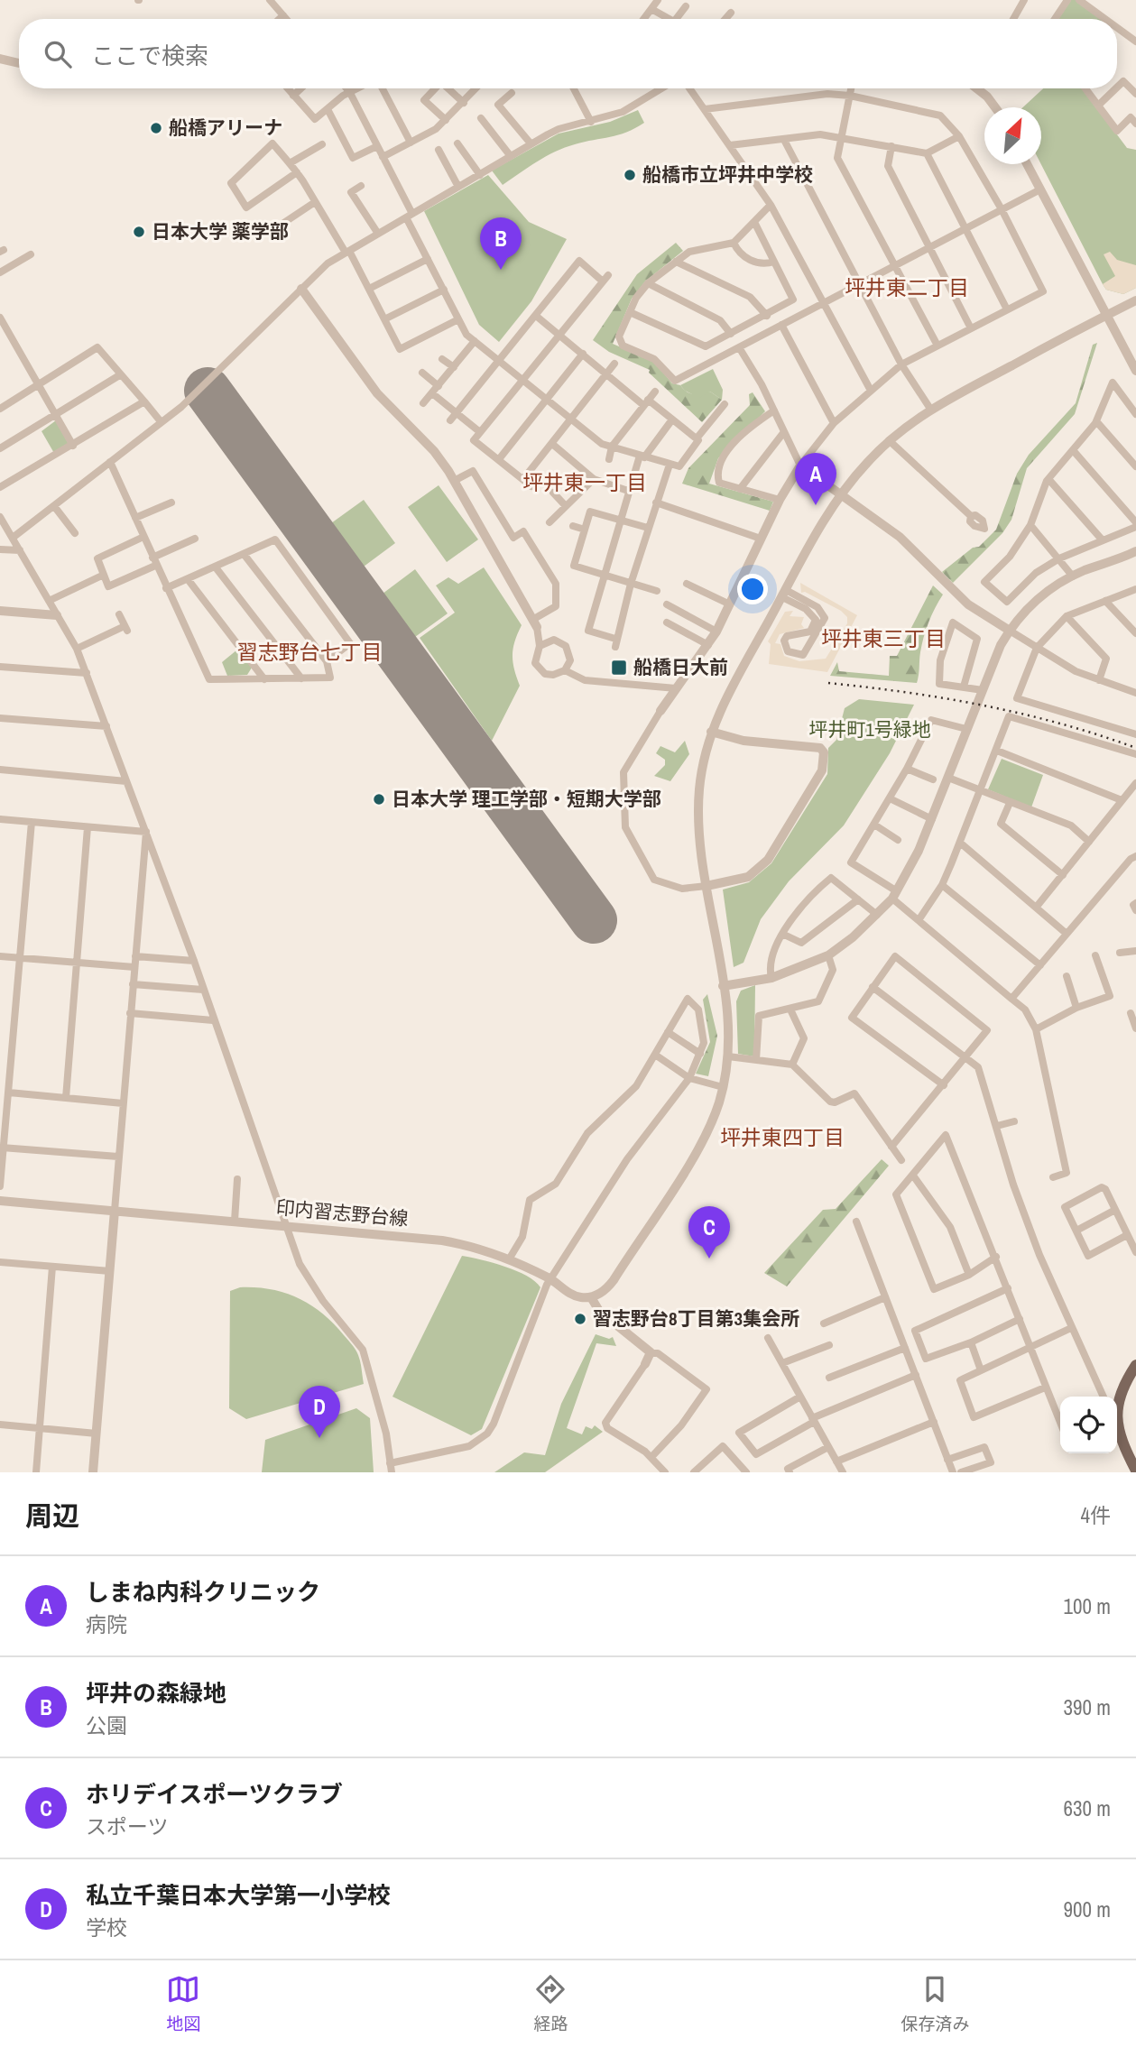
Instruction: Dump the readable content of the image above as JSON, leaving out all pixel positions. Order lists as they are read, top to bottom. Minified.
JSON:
{"streets":{"street":["印内習志野台線"]},"districts":["坪井東二丁目","坪井東一丁目","坪井東三丁目","習志野台七丁目","坪井東四丁目"],"parks":["坪井町1号緑地"],"places":{"other":["船橋アリーナ","船橋市立坪井中学校","日本大学 薬学部","日本大学 理工学部・短期大学部","習志野台8丁目第3集会所"],"transit":["船橋日大前"]},"north":"top right","page":{"search":"ここで検索","pins":["B","A","C","D"],"heading":["周辺","4件"],"list":[{"mark":"A","name":"しまね内科クリニック","note":"病院","value":"100 m"},{"mark":"B","name":"坪井の森緑地","note":"公園","value":"390 m"},{"mark":"C","name":"ホリデイスポーツクラブ","note":"スポーツ","value":"630 m"},{"mark":"D","name":"私立千葉日本大学第一小学校","note":"学校","value":"900 m"}],"nav":["地図","経路","保存済み"]}}
